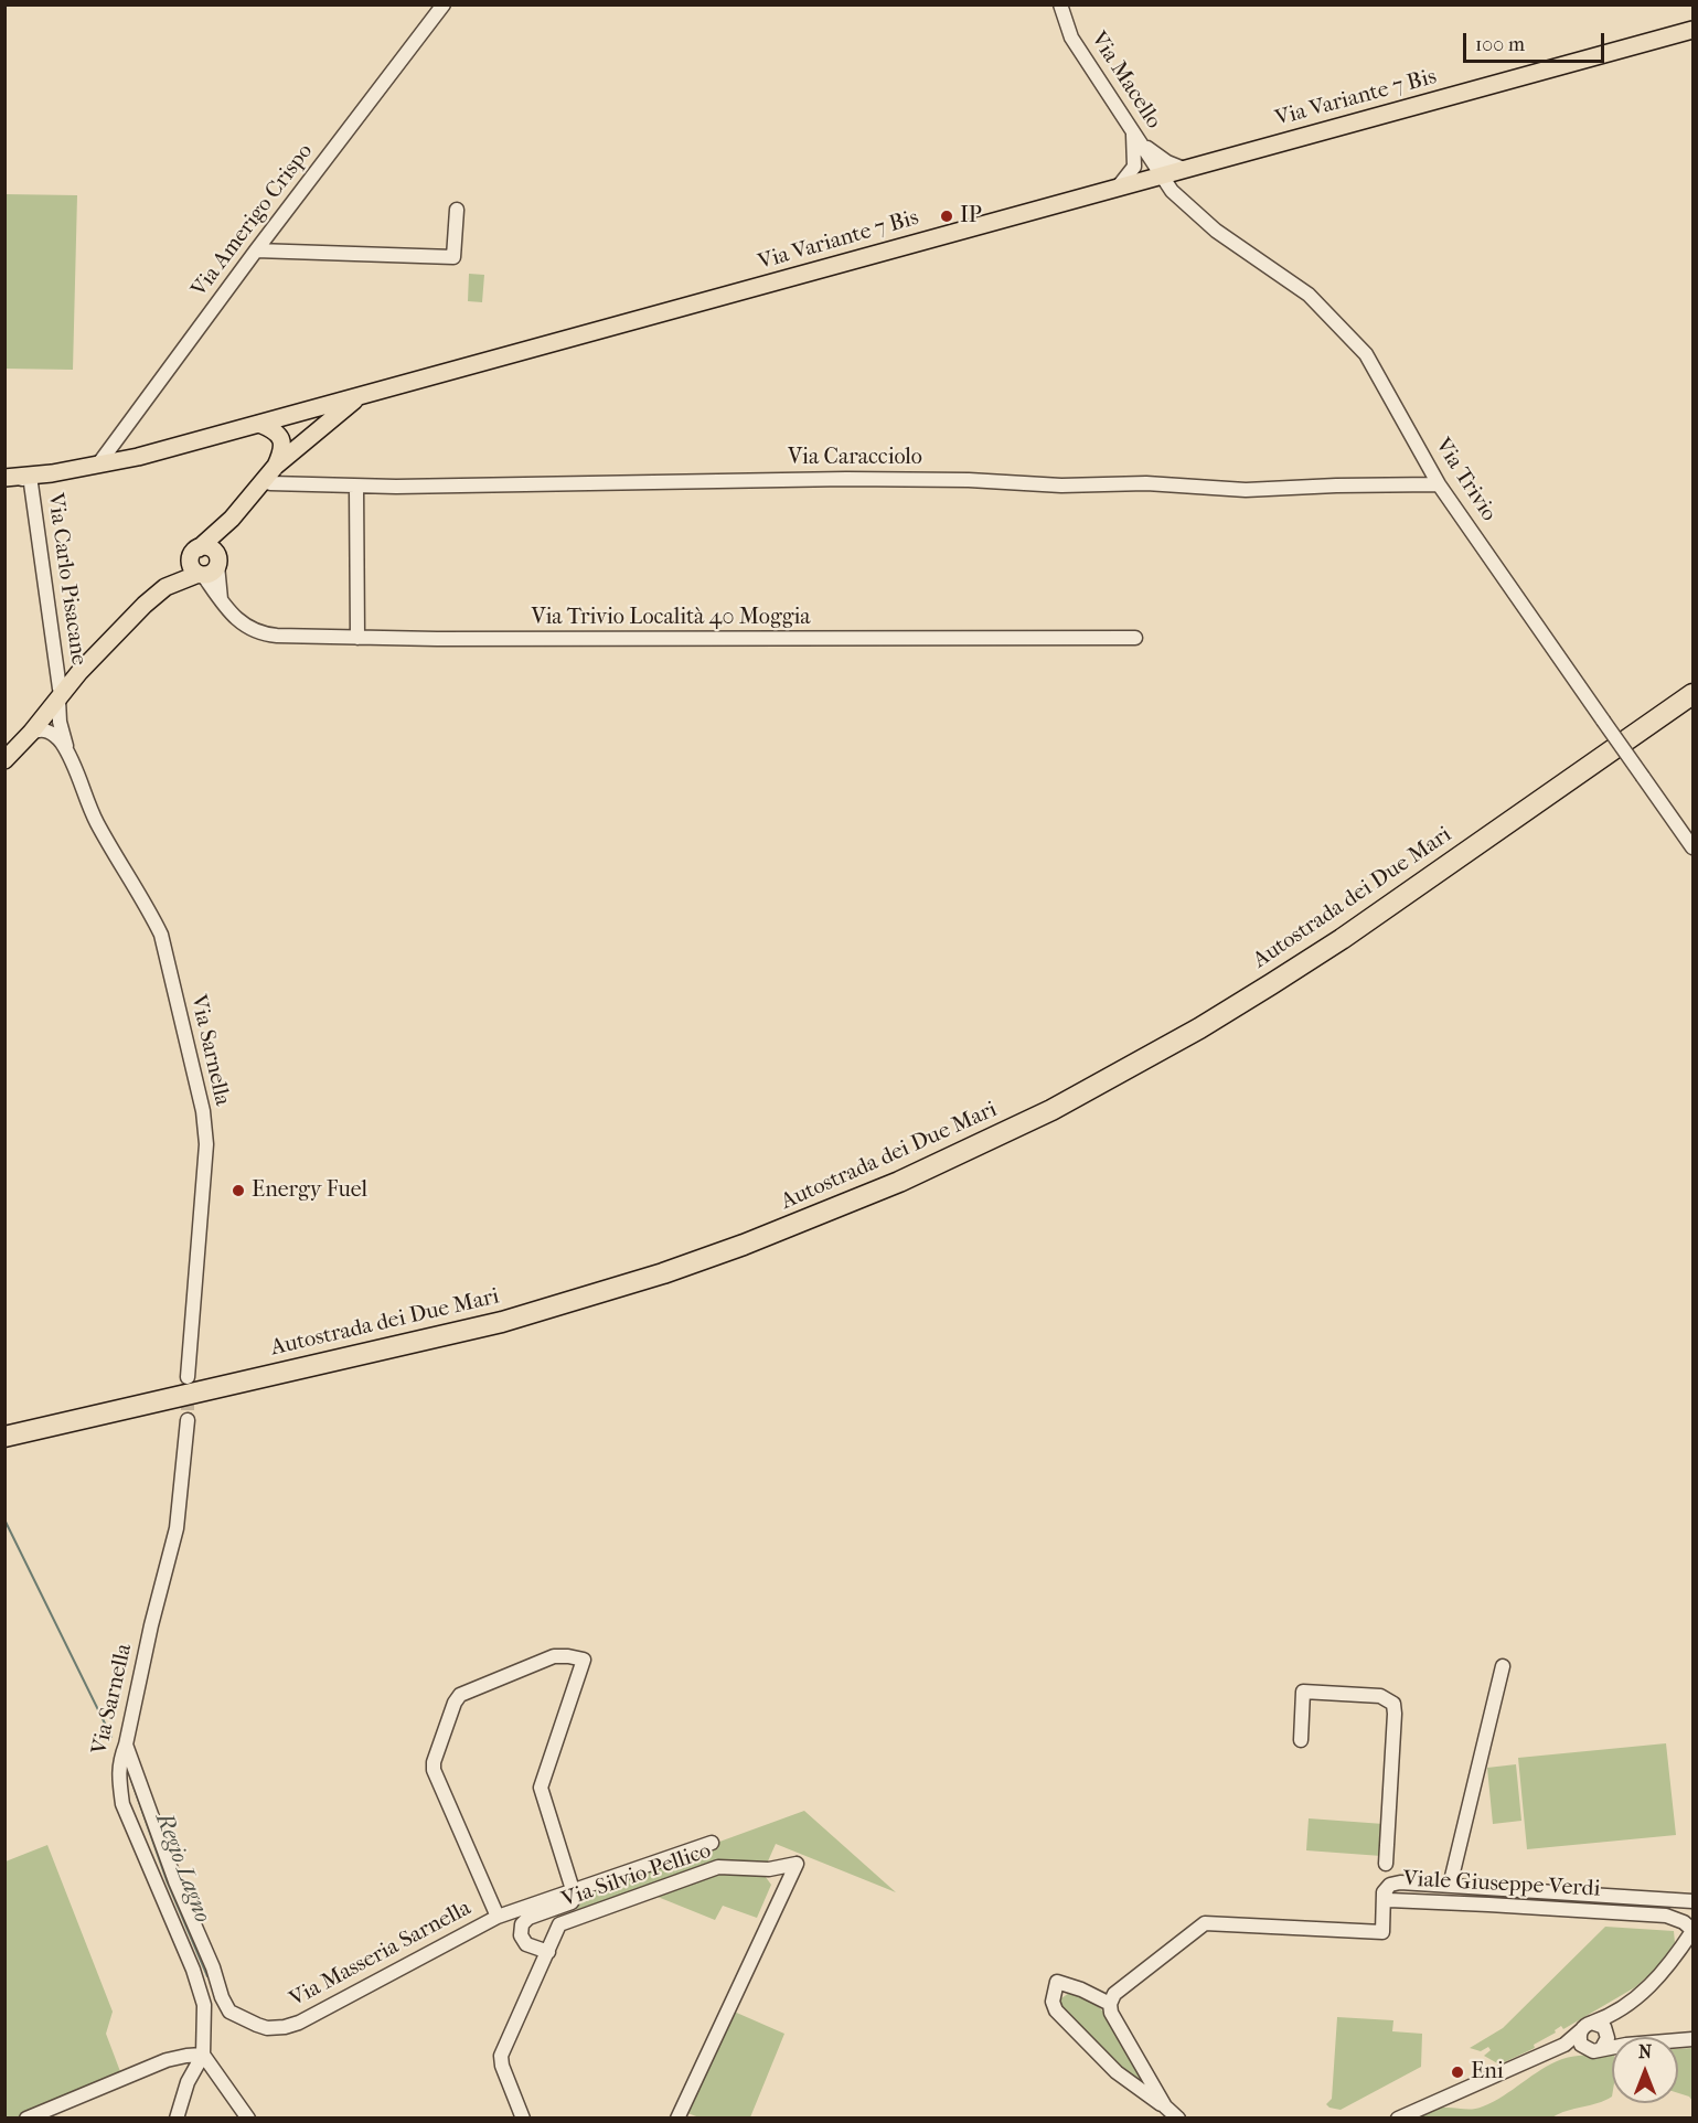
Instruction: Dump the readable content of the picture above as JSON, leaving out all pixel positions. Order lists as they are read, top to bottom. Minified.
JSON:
{"streets":{"highway":["Autostrada dei Due Mari"],"main road":["Via Variante 7 Bis"],"street":["Via Macello","Via Amerigo Crispo","Via Caracciolo","Via Trivio","Via Carlo Pisacane","Via Trivio Località 40 Moggia","Via Sarnella","Via Silvio Pellico","Viale Giuseppe Verdi","Via Masseria Sarnella"]},"crossings":[["Via Macello","Via Variante 7 Bis"],["Via Macello","Via Trivio"],["Via Variante 7 Bis","Via Trivio"],["Via Variante 7 Bis","Via Carlo Pisacane"],["Via Variante 7 Bis","Via Trivio Località 40 Moggia"],["Via Caracciolo","Via Trivio"],["Via Sarnella","Via Masseria Sarnella"],["Via Silvio Pellico","Via Masseria Sarnella"]],"water":["Regio Lagno"],"places":["IP","Energy Fuel","Eni"],"scale_bar":"100 m","north":"top"}
